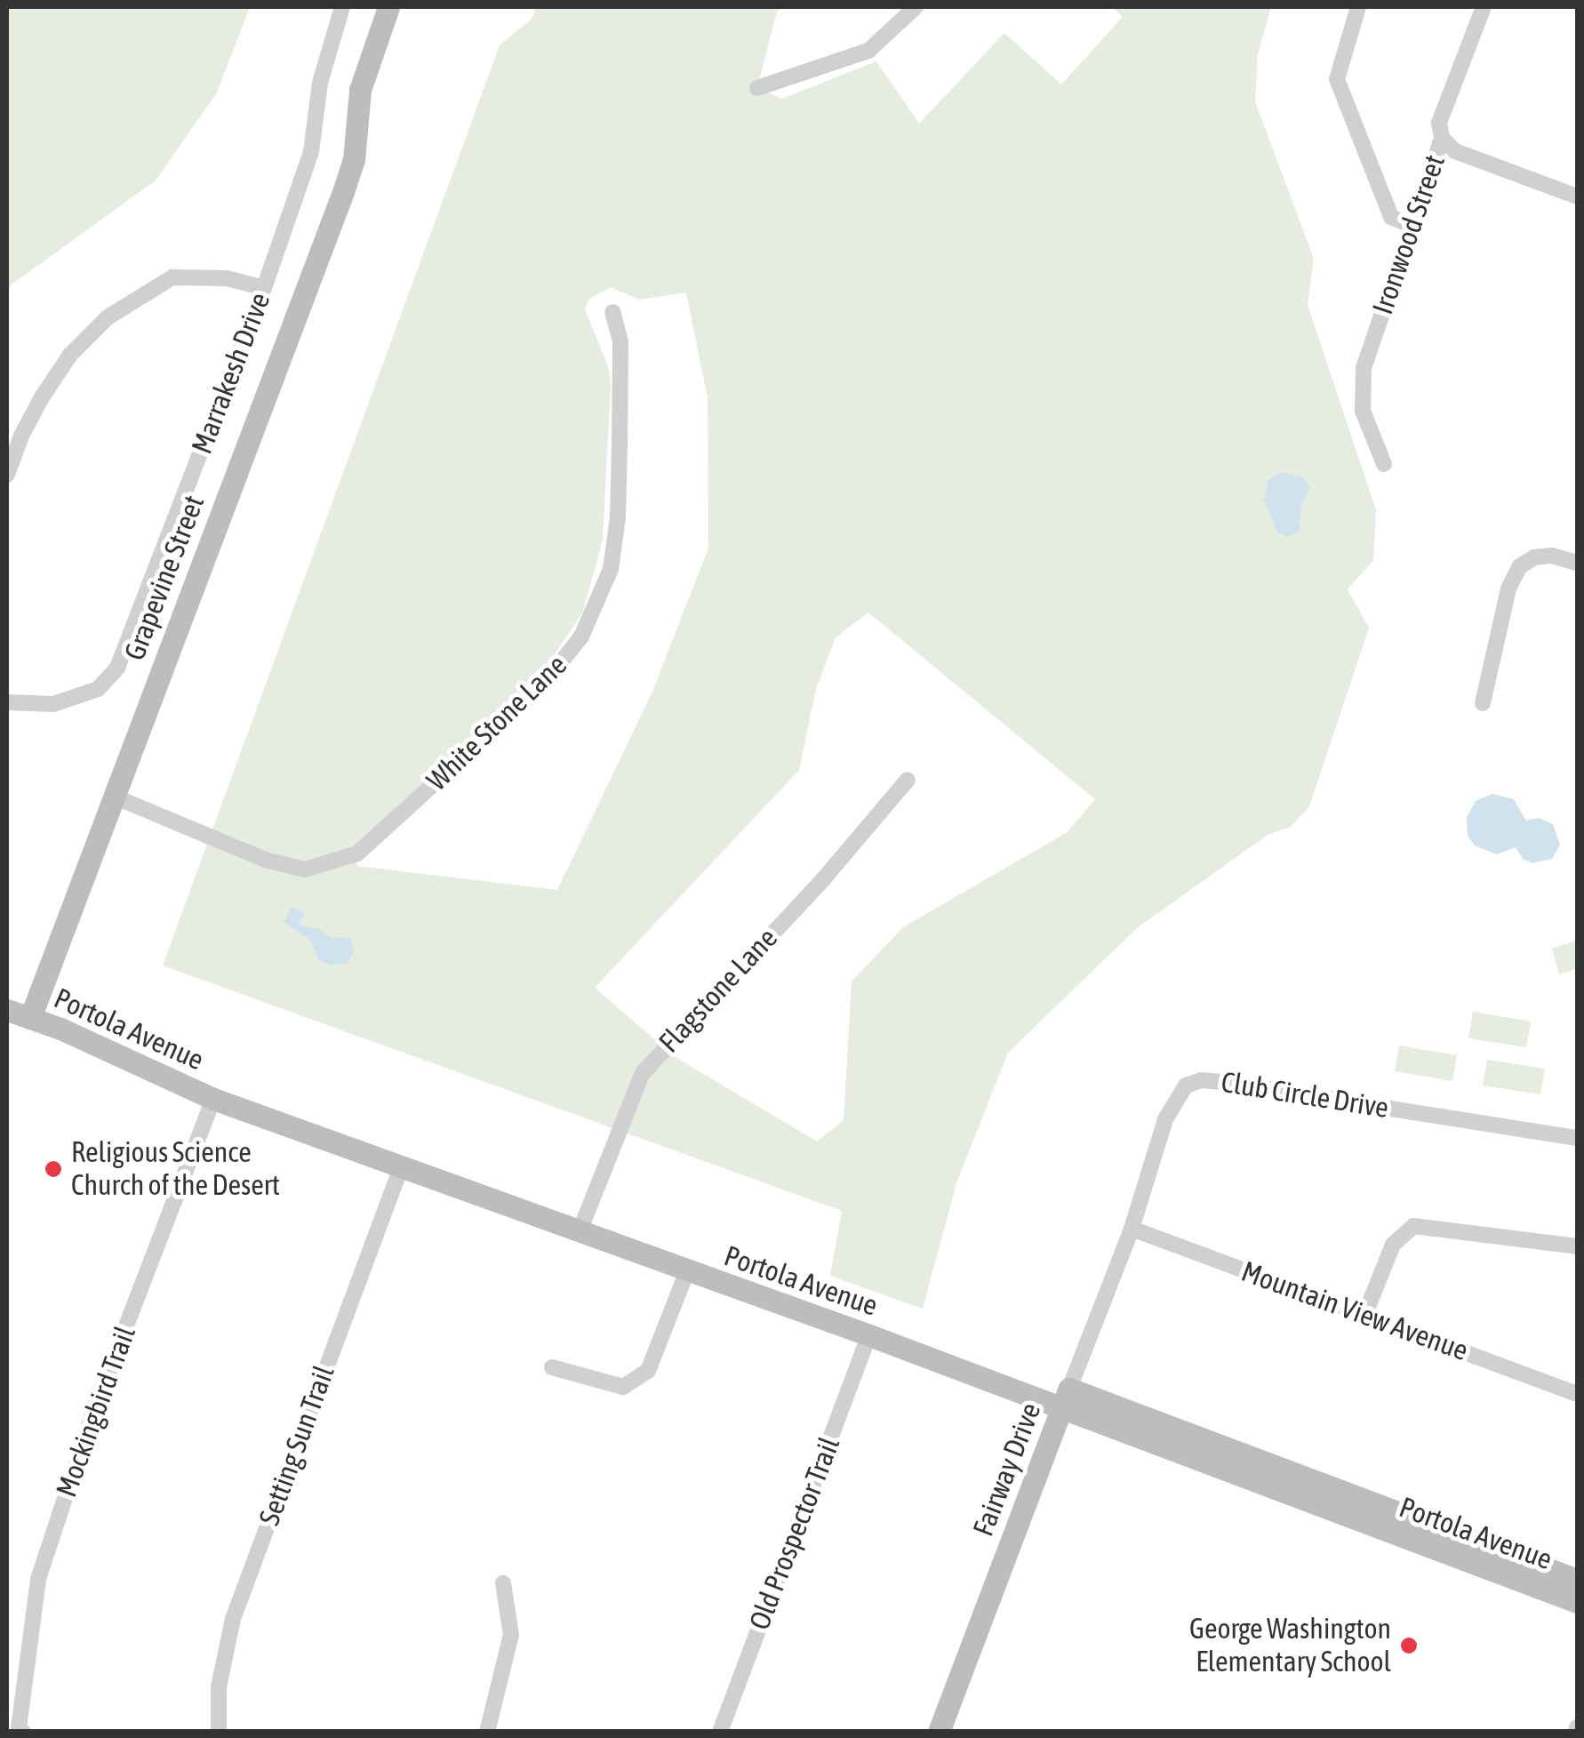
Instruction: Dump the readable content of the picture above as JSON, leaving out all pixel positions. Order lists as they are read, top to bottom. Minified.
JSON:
{"streets":{"street":["Ironwood Street","Marrakesh Drive","Grapevine Street","White Stone Lane","Flagstone Lane","Portola Avenue","Club Circle Drive","Mountain View Avenue","Mockingbird Trail","Setting Sun Trail","Fairway Drive","Old Prospector Trail"]},"crossings":[["Grapevine Street","White Stone Lane"],["Grapevine Street","Portola Avenue"],["Flagstone Lane","Portola Avenue"],["Portola Avenue","Mockingbird Trail"],["Portola Avenue","Setting Sun Trail"],["Portola Avenue","Fairway Drive"],["Portola Avenue","Old Prospector Trail"],["Club Circle Drive","Mountain View Avenue"],["Club Circle Drive","Fairway Drive"],["Mountain View Avenue","Fairway Drive"]],"places":["Religious Science Church of the Desert","George Washington Elementary School"]}
